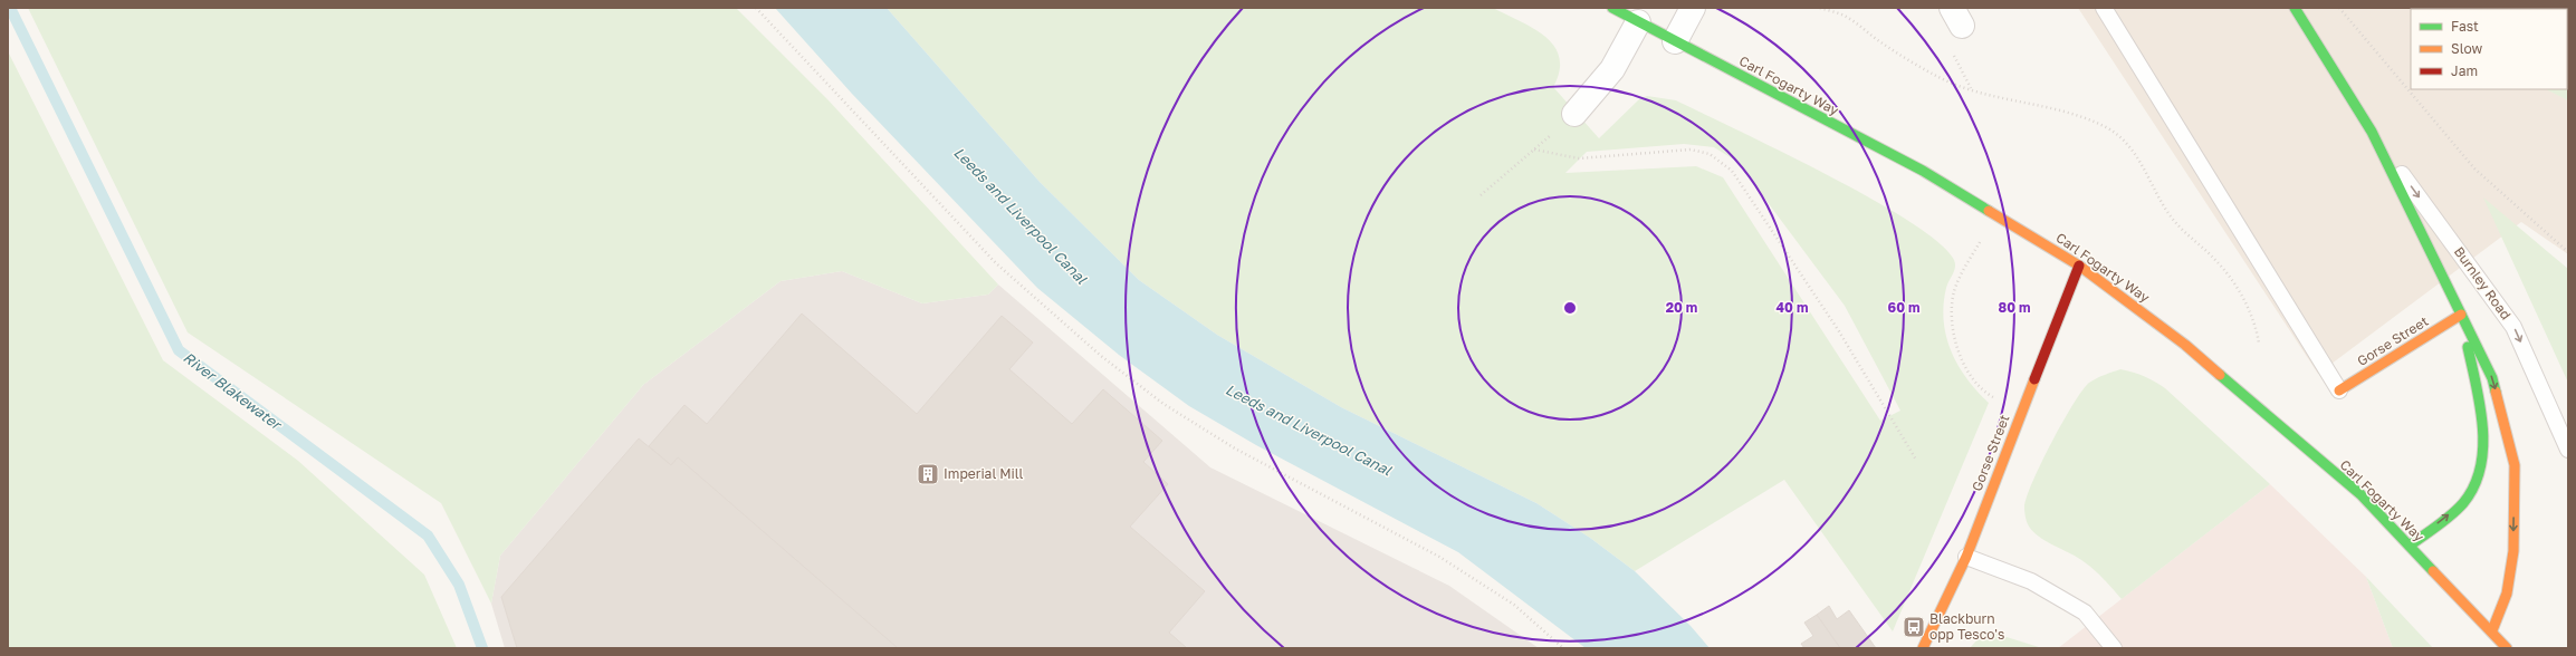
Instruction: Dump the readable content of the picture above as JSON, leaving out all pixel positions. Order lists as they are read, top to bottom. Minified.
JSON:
{"streets":{"main road":["Carl Fogarty Way","Burnley Road","Gorse Street"]},"crossings":[["Carl Fogarty Way","Burnley Road"],["Carl Fogarty Way","Gorse Street"],["Burnley Road","Gorse Street"]],"water":["Leeds and Liverpool Canal","River Blakewater"],"places":{"building":["Imperial Mill"],"bus stop":["Blackburn opp Tesco's"]},"legend":["Fast","Slow","Jam"],"rings":["20 m","40 m","60 m","80 m"]}
